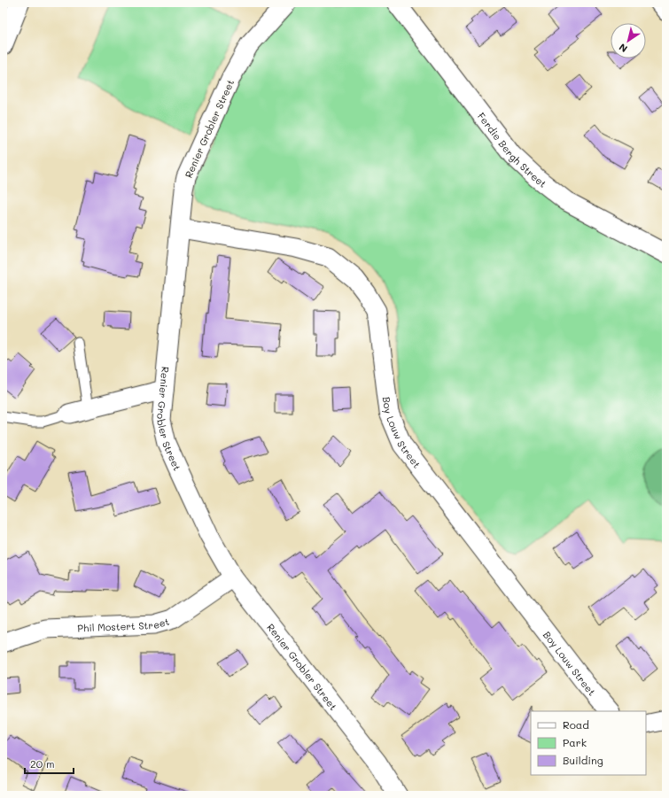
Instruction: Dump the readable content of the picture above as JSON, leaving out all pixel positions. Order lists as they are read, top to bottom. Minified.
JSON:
{"streets":{"street":["Renier Grobler Street","Ferdie Bergh Street","Boy Louw Street","Phil Mostert Street"]},"crossings":[["Renier Grobler Street","Boy Louw Street"],["Renier Grobler Street","Phil Mostert Street"]],"legend":["Road","Park","Building"],"scale_bar":"20 m","north":"bottom left"}
